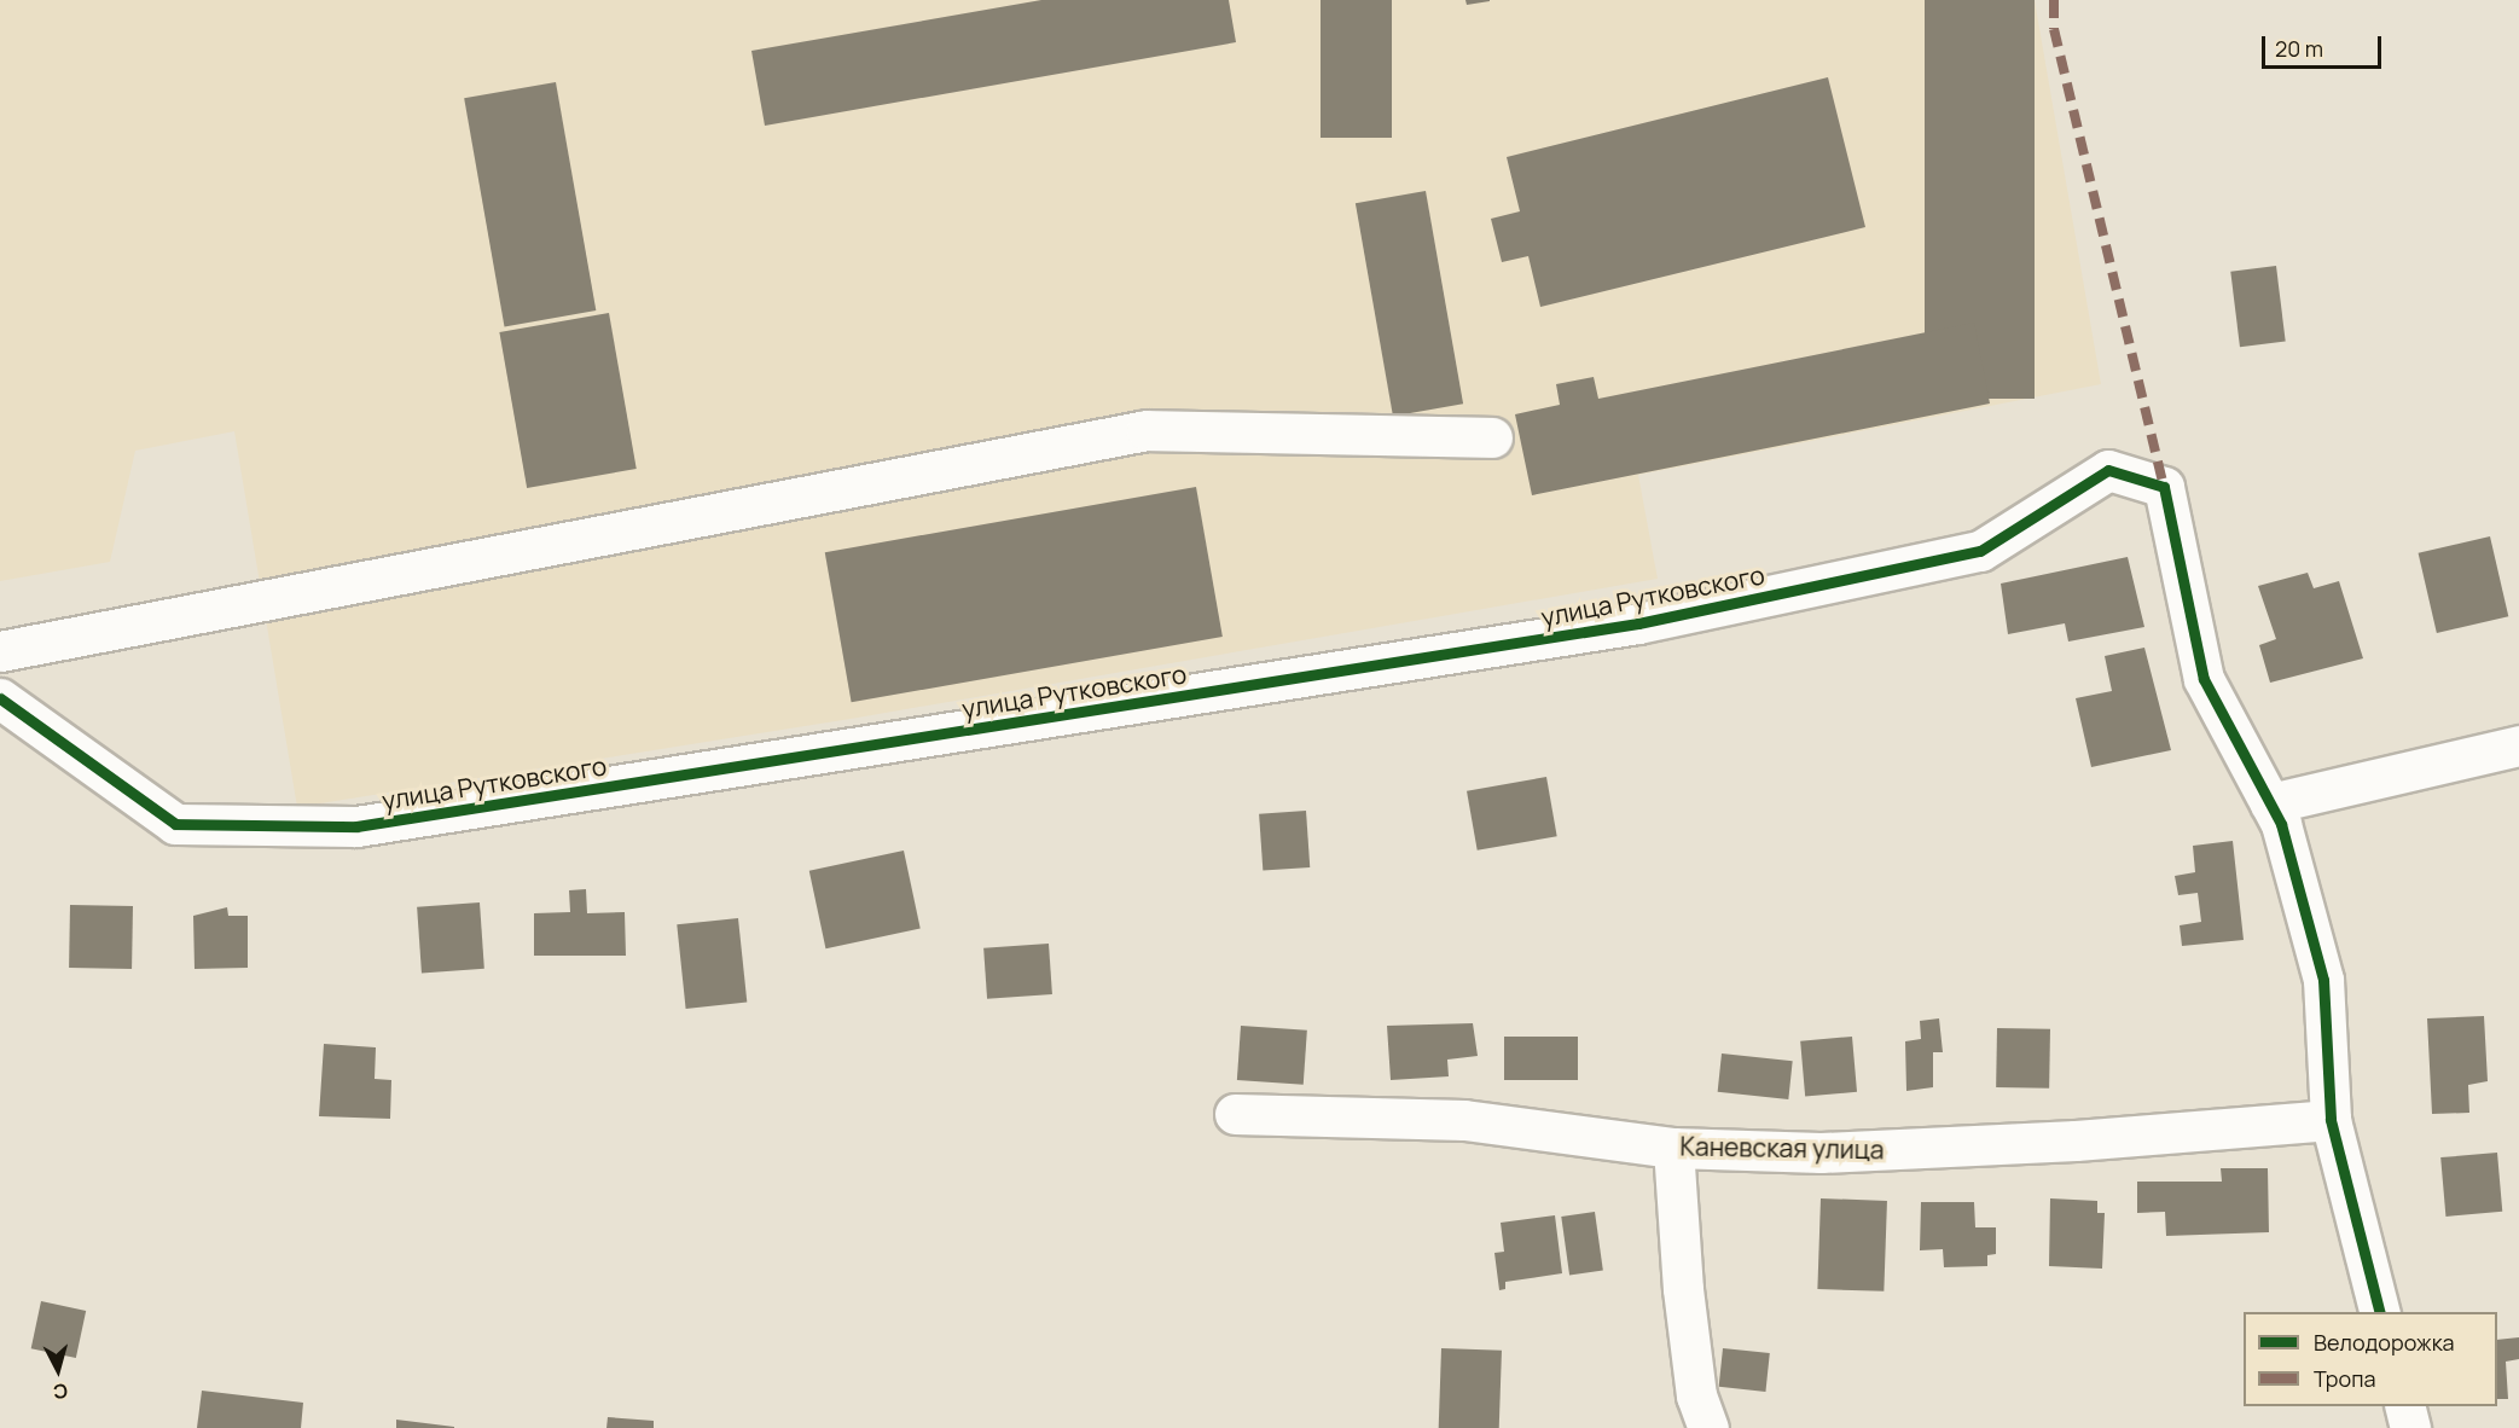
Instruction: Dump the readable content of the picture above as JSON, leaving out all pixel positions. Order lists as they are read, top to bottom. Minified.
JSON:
{"streets":{"street":["улица Рутковского","Каневская улица"]},"legend":["Велодорожка","Тропа"],"scale_bar":"20 m","north":"bottom"}
